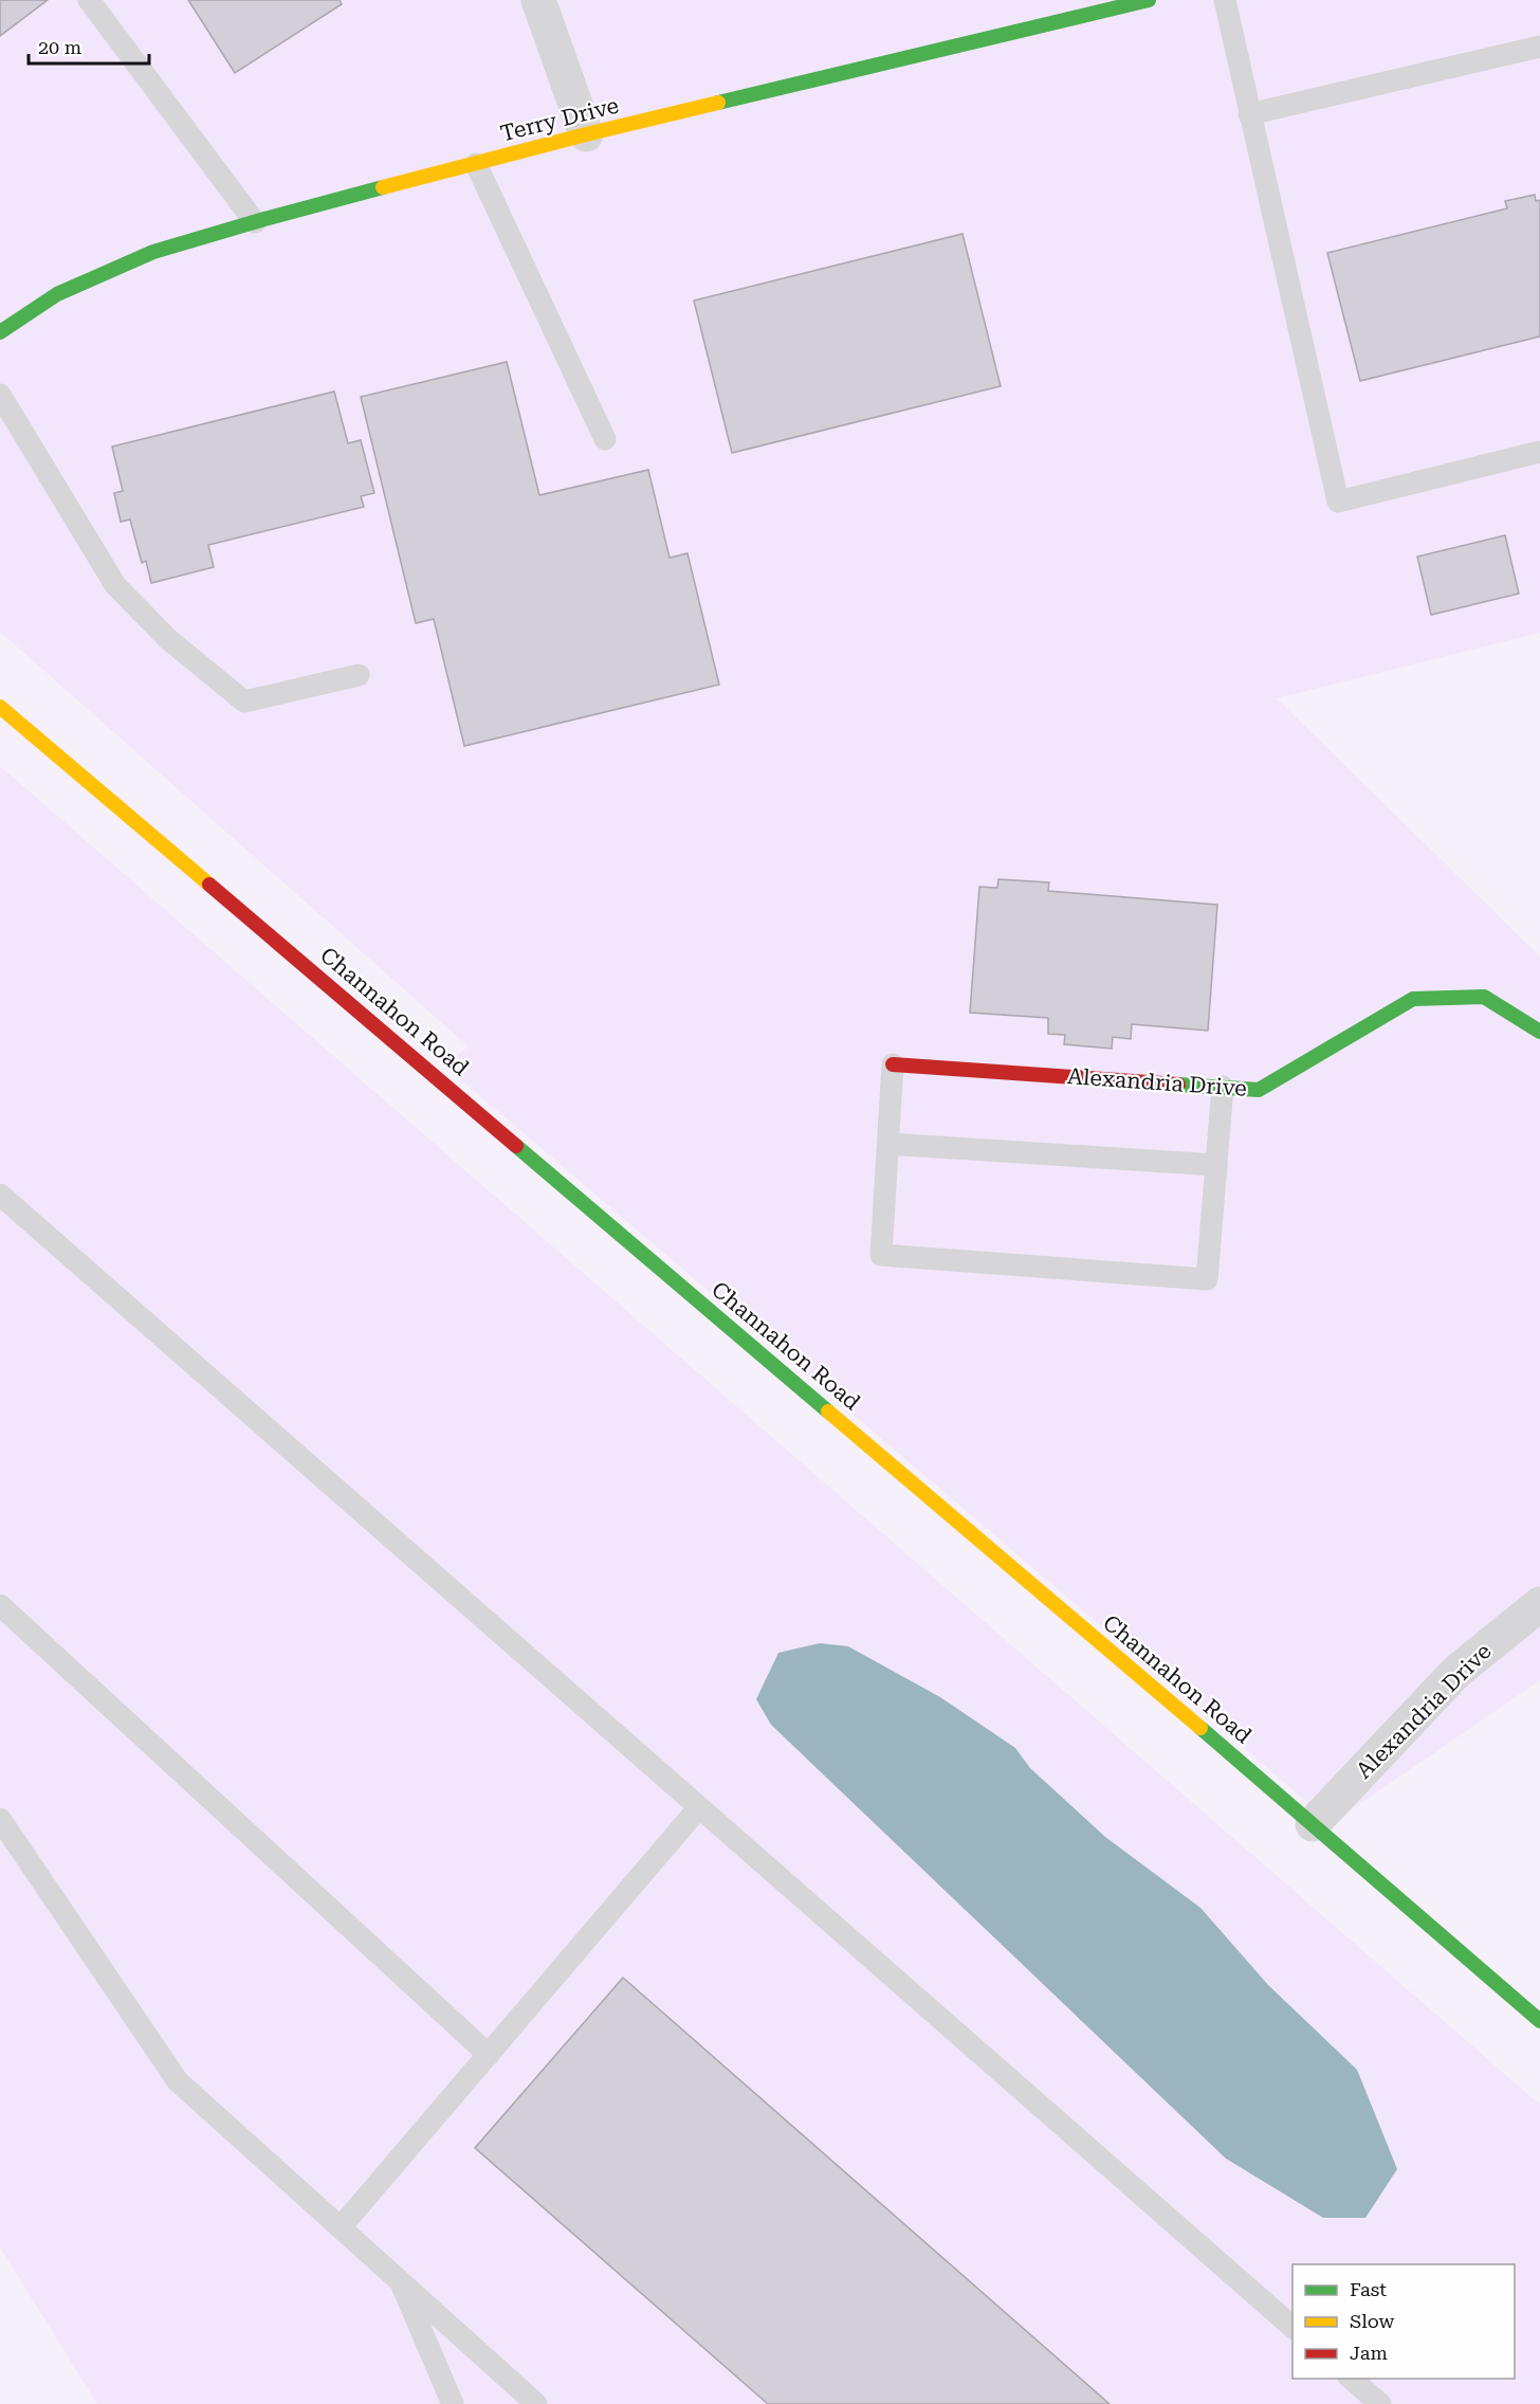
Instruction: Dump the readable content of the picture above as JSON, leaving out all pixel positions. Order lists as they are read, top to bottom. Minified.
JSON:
{"streets":{"main road":["Terry Drive","Channahon Road","Alexandria Drive"]},"crossings":[["Channahon Road","Alexandria Drive"]],"legend":["Fast","Slow","Jam"],"scale_bar":"20 m"}
